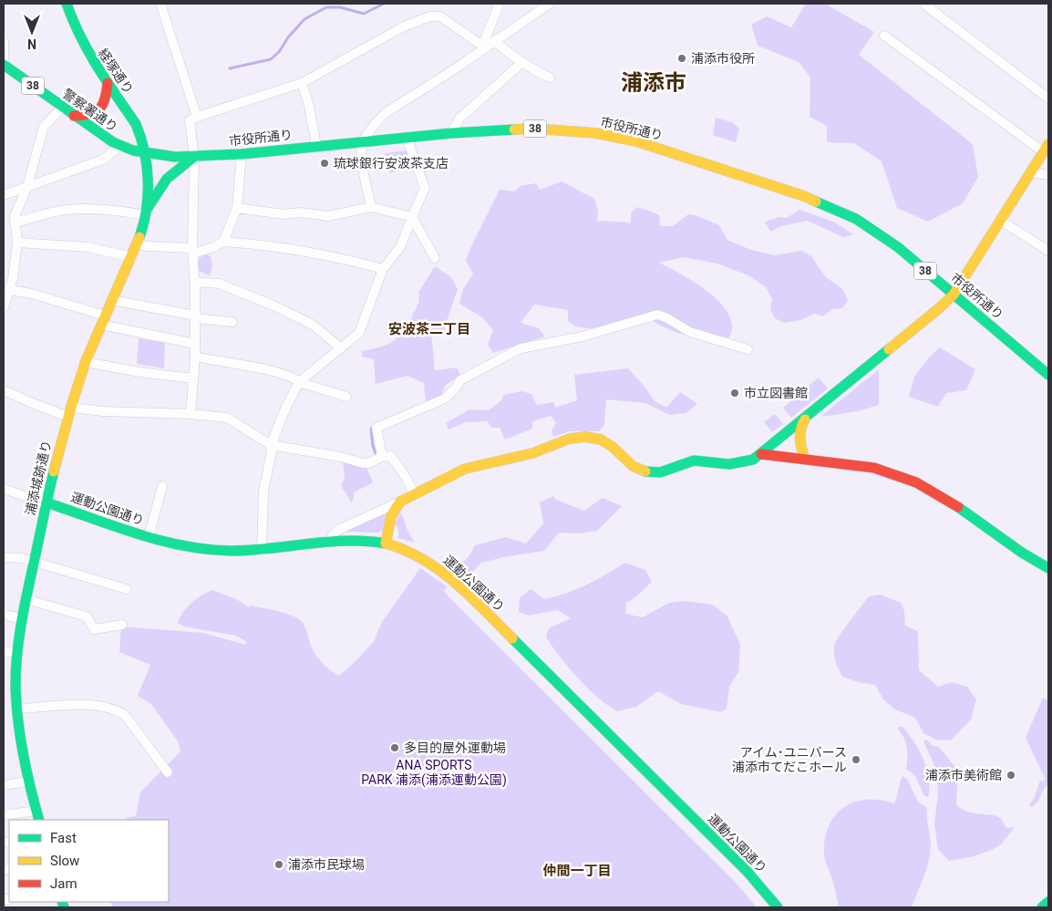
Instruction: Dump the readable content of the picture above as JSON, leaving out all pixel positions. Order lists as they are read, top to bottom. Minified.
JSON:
{"streets":{"main road":["経塚通り","38","警察署通り","市役所通り","浦添城跡通り","運動公園通り"]},"crossings":[["経塚通り","警察署通り"],["経塚通り","市役所通り"],["経塚通り","浦添城跡通り"],["警察署通り","市役所通り"],["警察署通り","浦添城跡通り"],["市役所通り","浦添城跡通り"],["浦添城跡通り","運動公園通り"]],"districts":["浦添市","安波茶二丁目","仲間一丁目"],"parks":["ANA SPORTS PARK 浦添(浦添運動公園)"],"places":["浦添市役所","琉球銀行安波茶支店","市立図書館","多目的屋外運動場","アイム･ユニバース 浦添市てだこホール","浦添市美術館","浦添市民球場"],"legend":["Fast","Slow","Jam"],"north":"bottom"}
